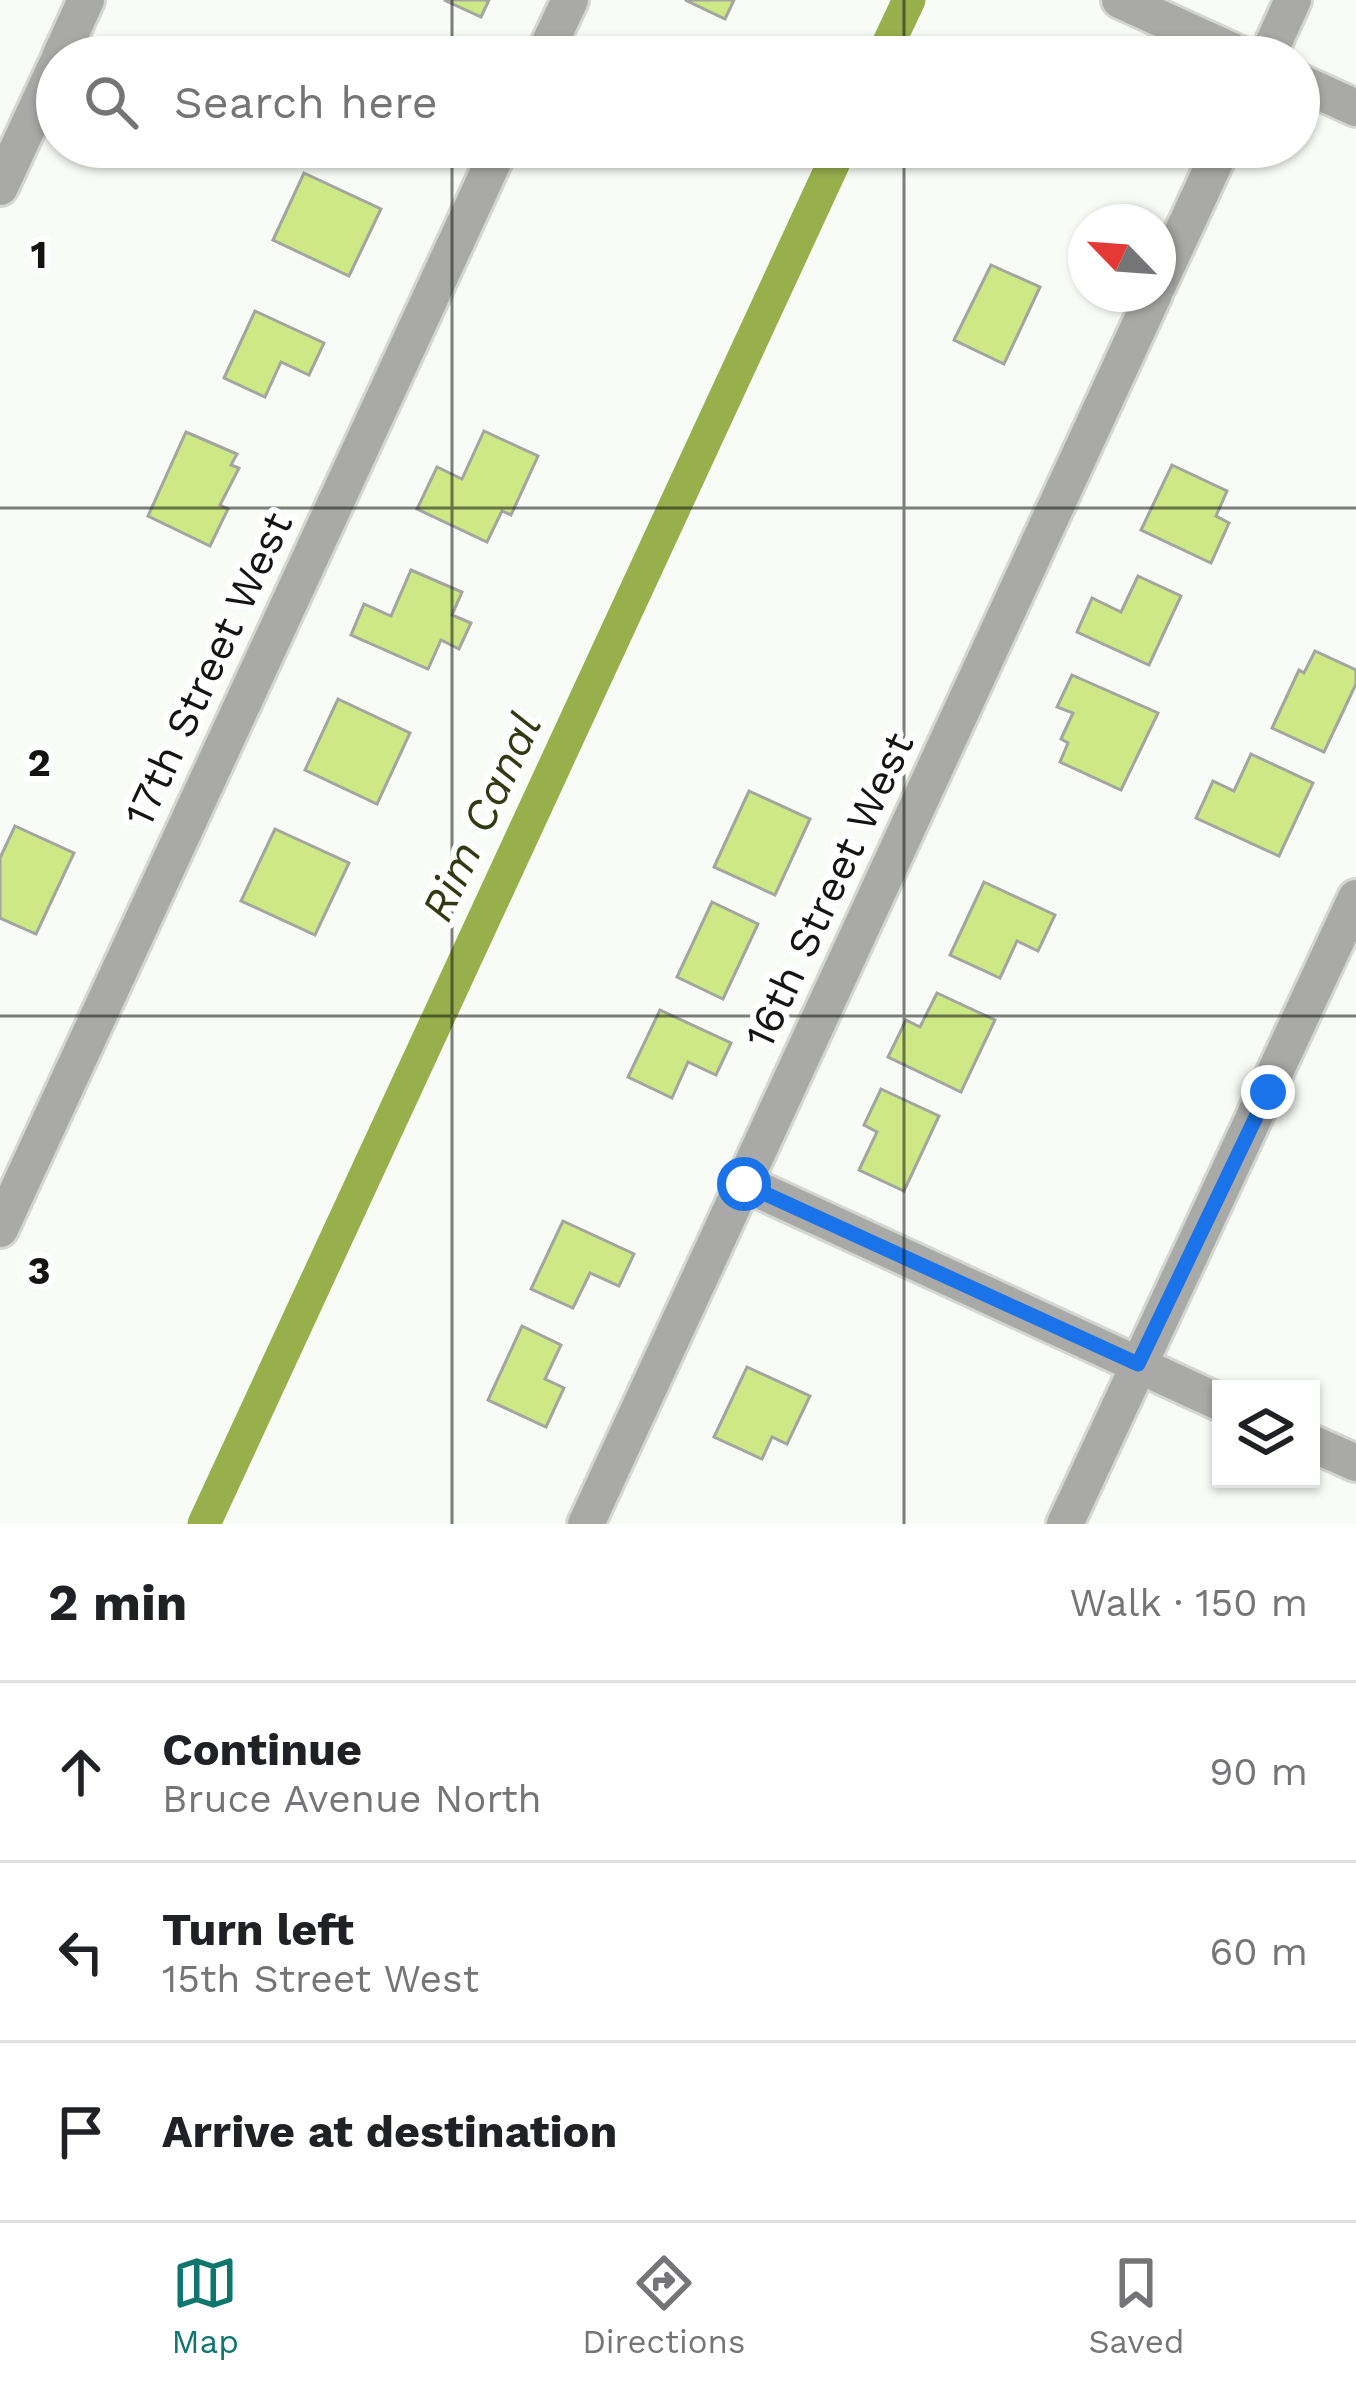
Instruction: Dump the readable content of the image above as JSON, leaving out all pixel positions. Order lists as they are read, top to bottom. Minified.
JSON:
{"streets":{"street":["17th Street West","16th Street West"]},"water":["Rim Canal"],"north":"top left","page":{"search":"Search here","heading":["2 min","Walk · 150 m"],"list":[["Continue","Bruce Avenue North","90 m"],["Turn left","15th Street West","60 m"],"Arrive at destination"],"nav":["Map","Directions","Saved"]},"grid":{"rows":["1","2","3"]}}
